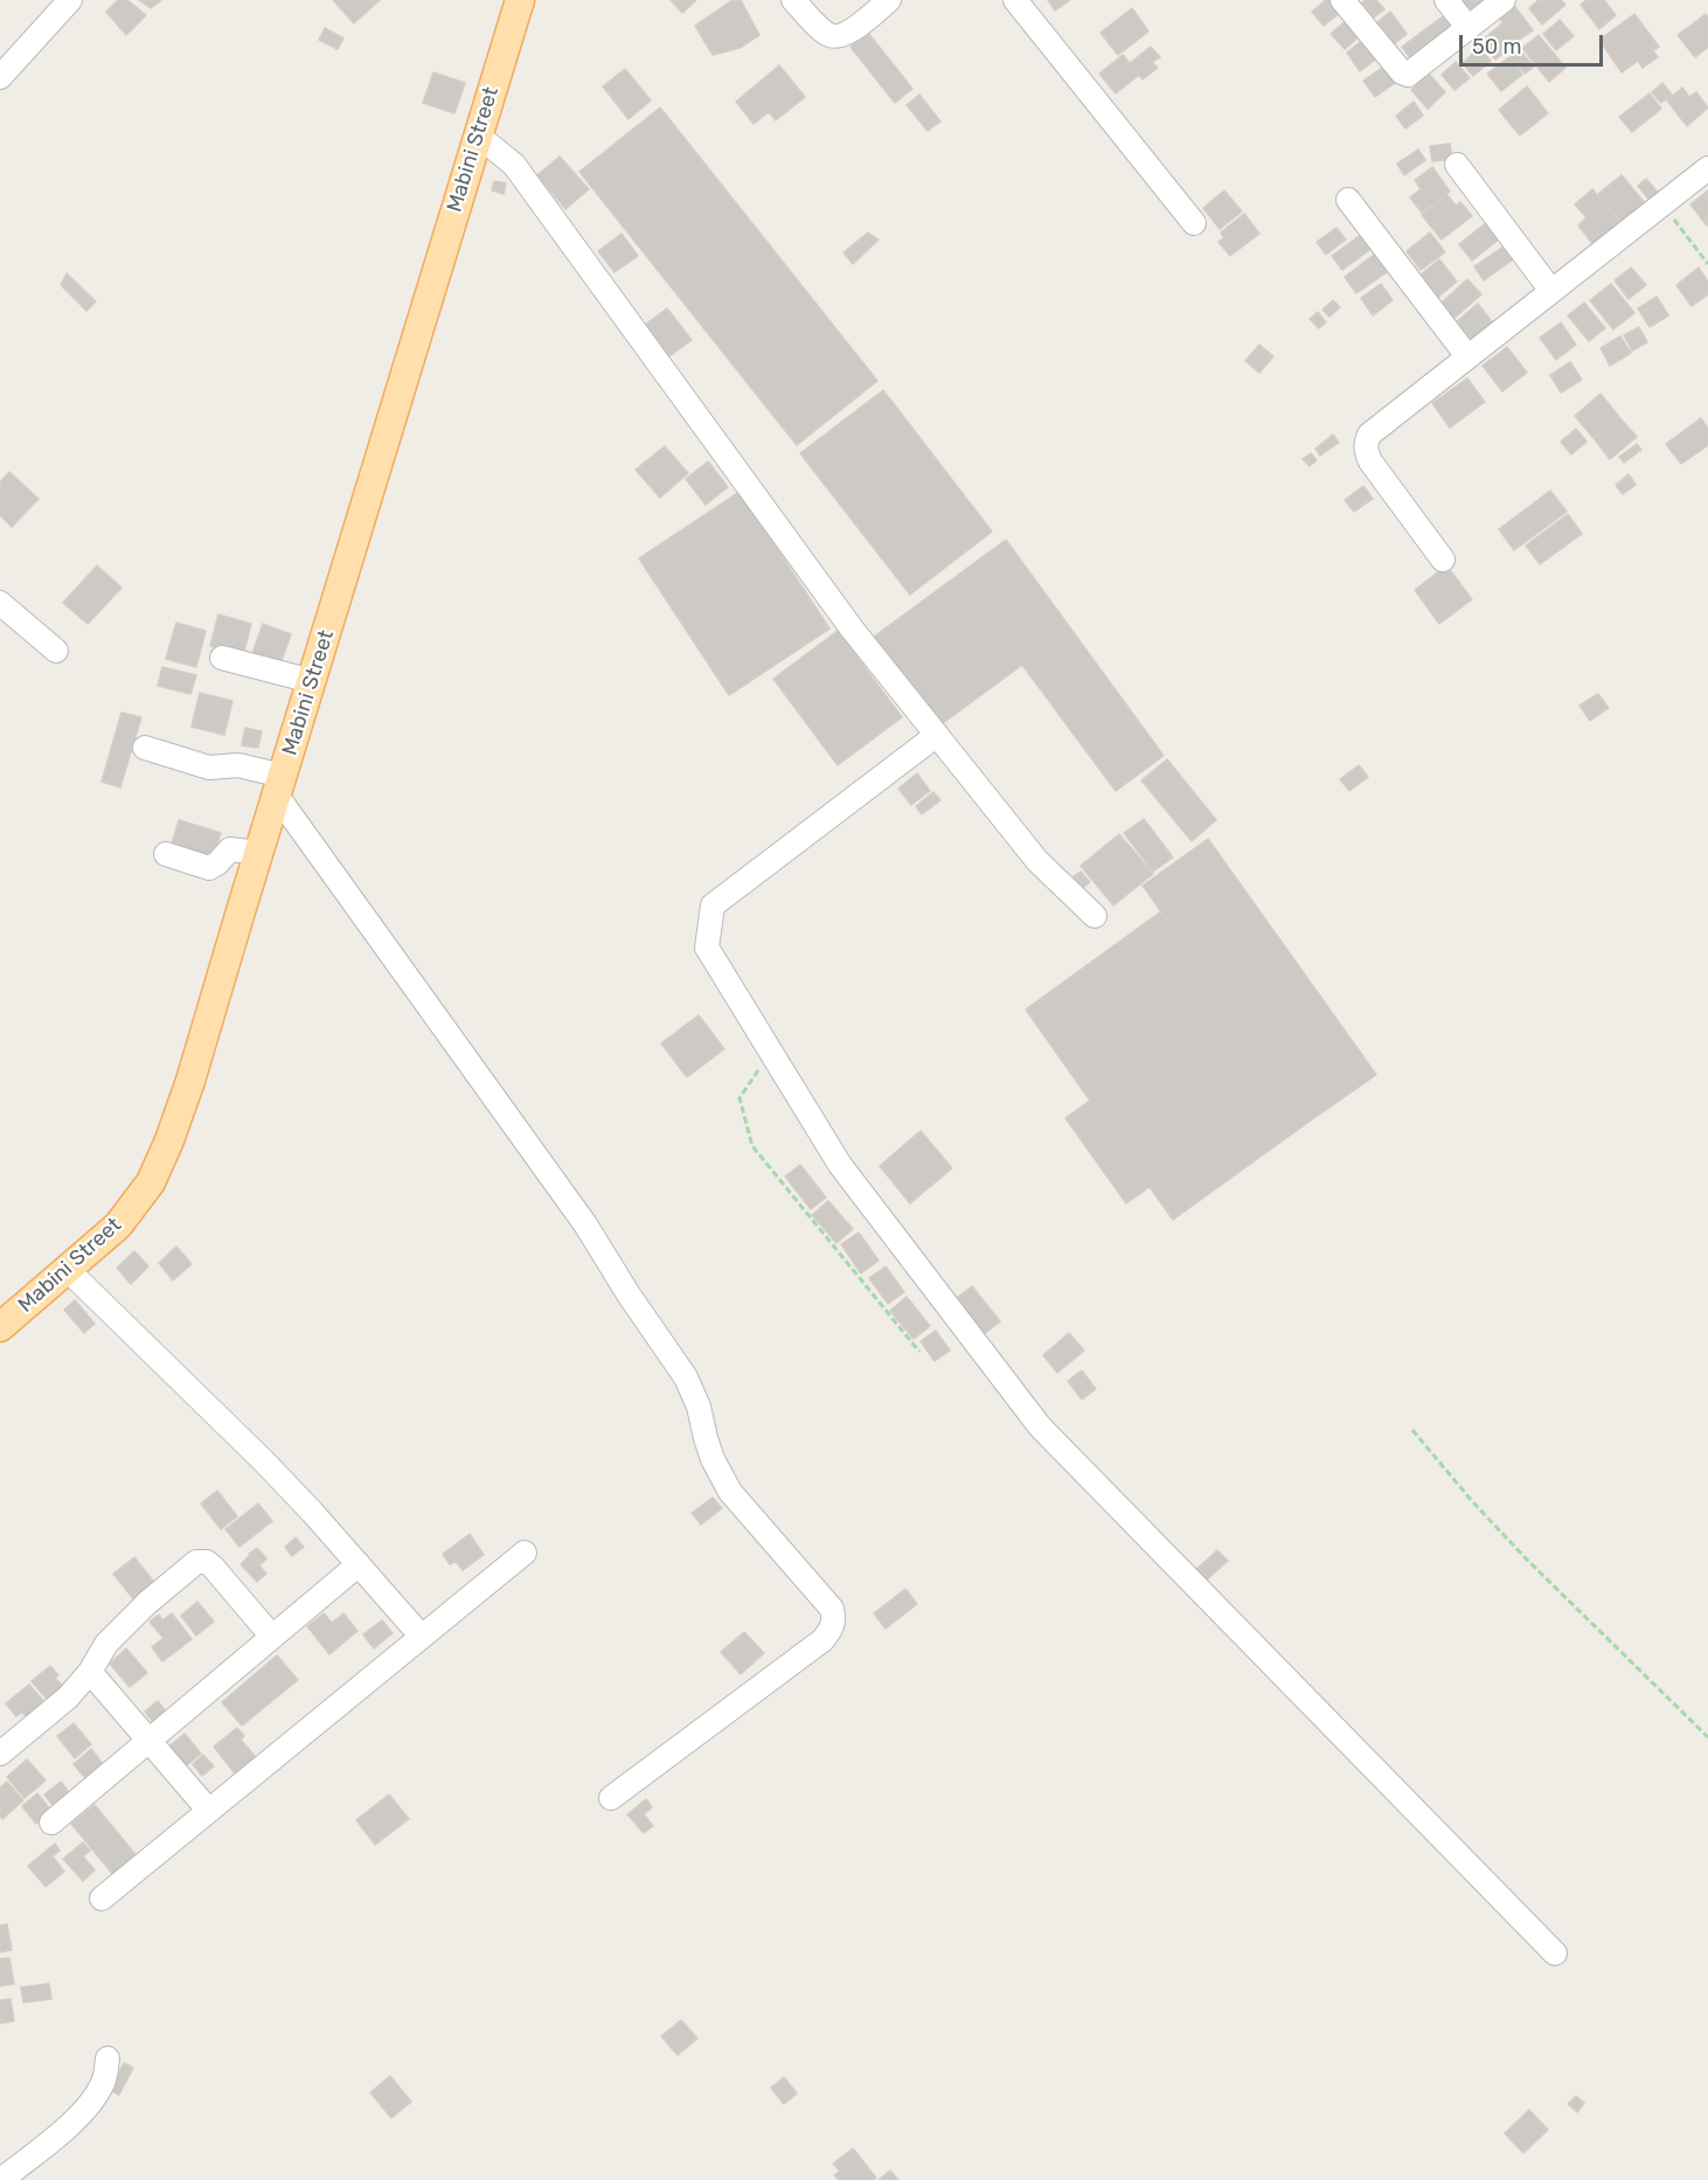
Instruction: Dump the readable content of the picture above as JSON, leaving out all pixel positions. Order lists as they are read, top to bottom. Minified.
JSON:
{"streets":{"main road":["Mabini Street"]},"scale_bar":"50 m"}
